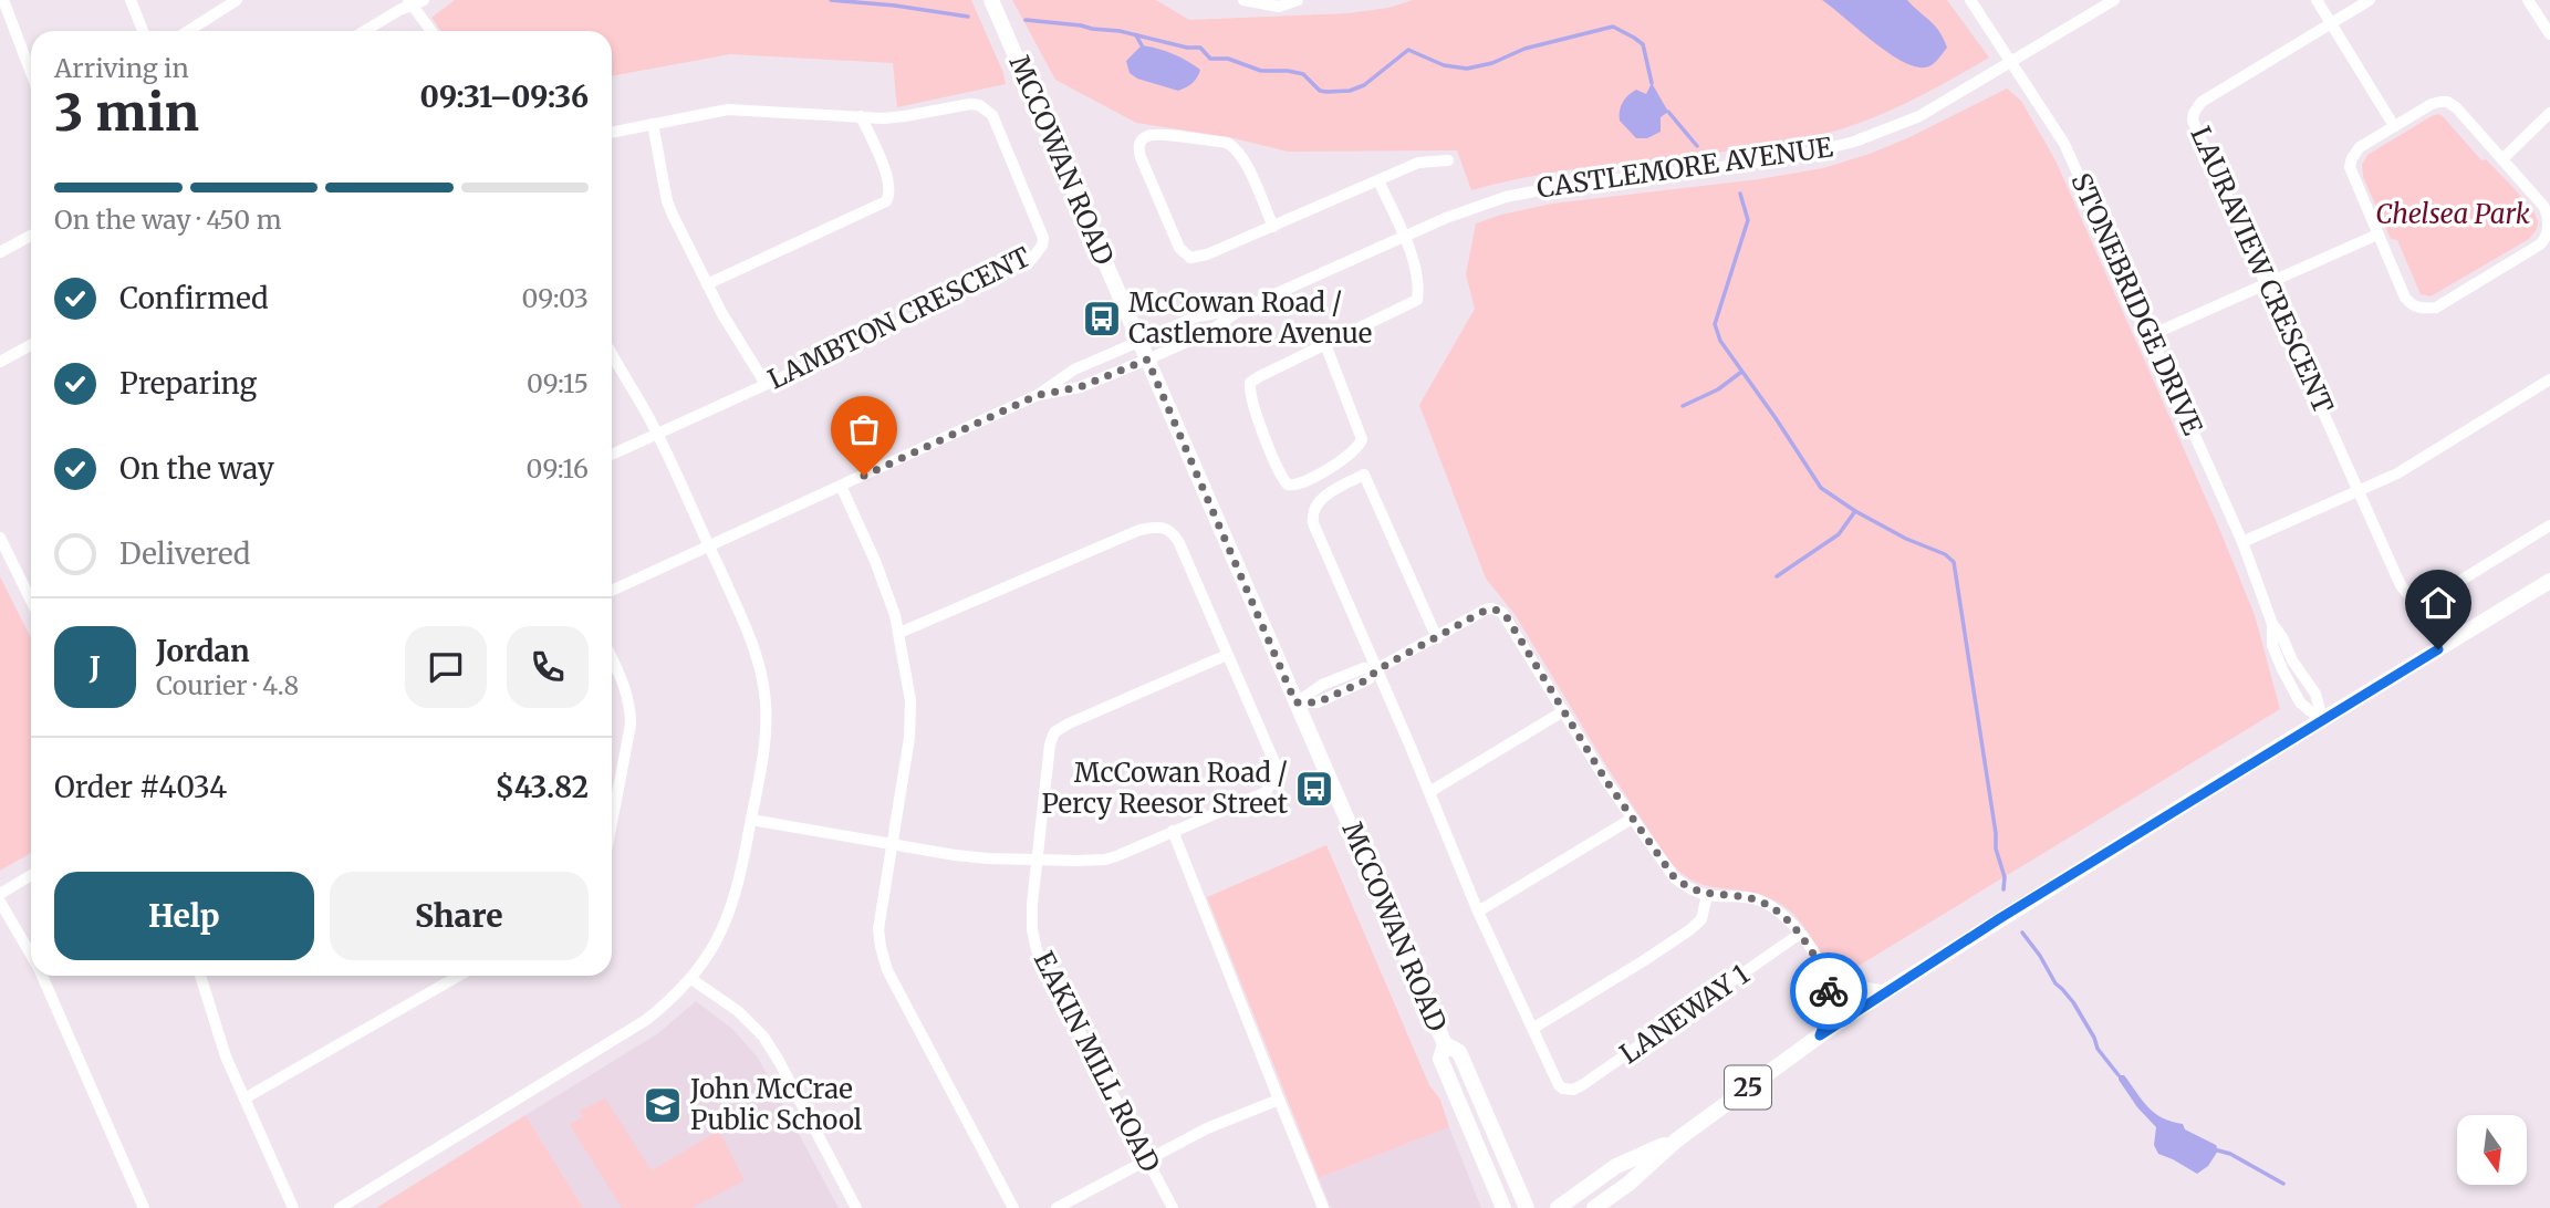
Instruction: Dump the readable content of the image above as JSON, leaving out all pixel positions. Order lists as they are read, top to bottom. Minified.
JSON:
{"streets":{"main road":["MCCOWAN ROAD","25"],"street":["CASTLEMORE AVENUE","LAURAVIEW CRESCENT","STONEBRIDGE DRIVE","LAMBTON CRESCENT","LANEWAY 1","EAKIN MILL ROAD"]},"crossings":[["MCCOWAN ROAD","CASTLEMORE AVENUE"],["CASTLEMORE AVENUE","STONEBRIDGE DRIVE"],["STONEBRIDGE DRIVE","25"]],"parks":["Chelsea Park"],"places":{"bus stop":["McCowan Road / Castlemore Avenue","McCowan Road / Percy Reesor Street"],"school or university":["John McCrae Public School"]},"north":"bottom","page":{"heading":["3 min","Arriving in","09:31–09:36"],"panel":["Jordan","Courier · 4.8","Order #4034","$43.82"],"bar":"On the way · 450 m","list":[["Confirmed","09:03"],["Preparing","09:15"],["On the way","09:16"],"Delivered"],"round":"J","buttons":["Help","Share"]}}
